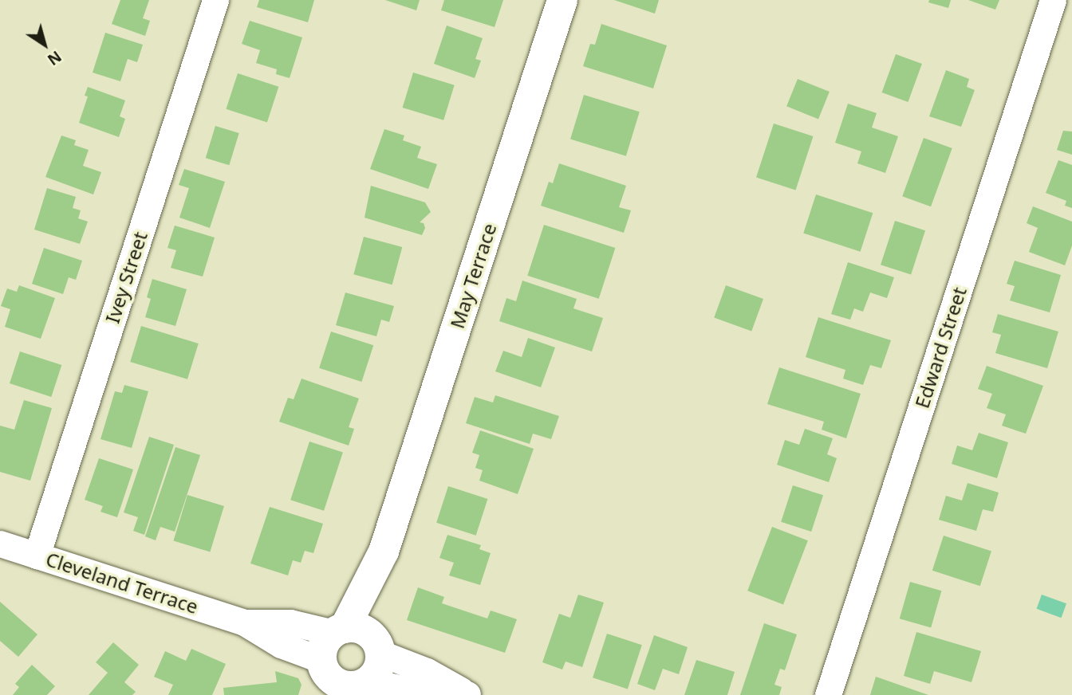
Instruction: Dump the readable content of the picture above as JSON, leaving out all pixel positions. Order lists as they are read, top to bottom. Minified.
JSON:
{"streets":{"street":["May Terrace","Ivey Street","Edward Street","Cleveland Terrace"]},"crossings":[["May Terrace","Cleveland Terrace"],["Ivey Street","Cleveland Terrace"]],"north":"bottom right"}
